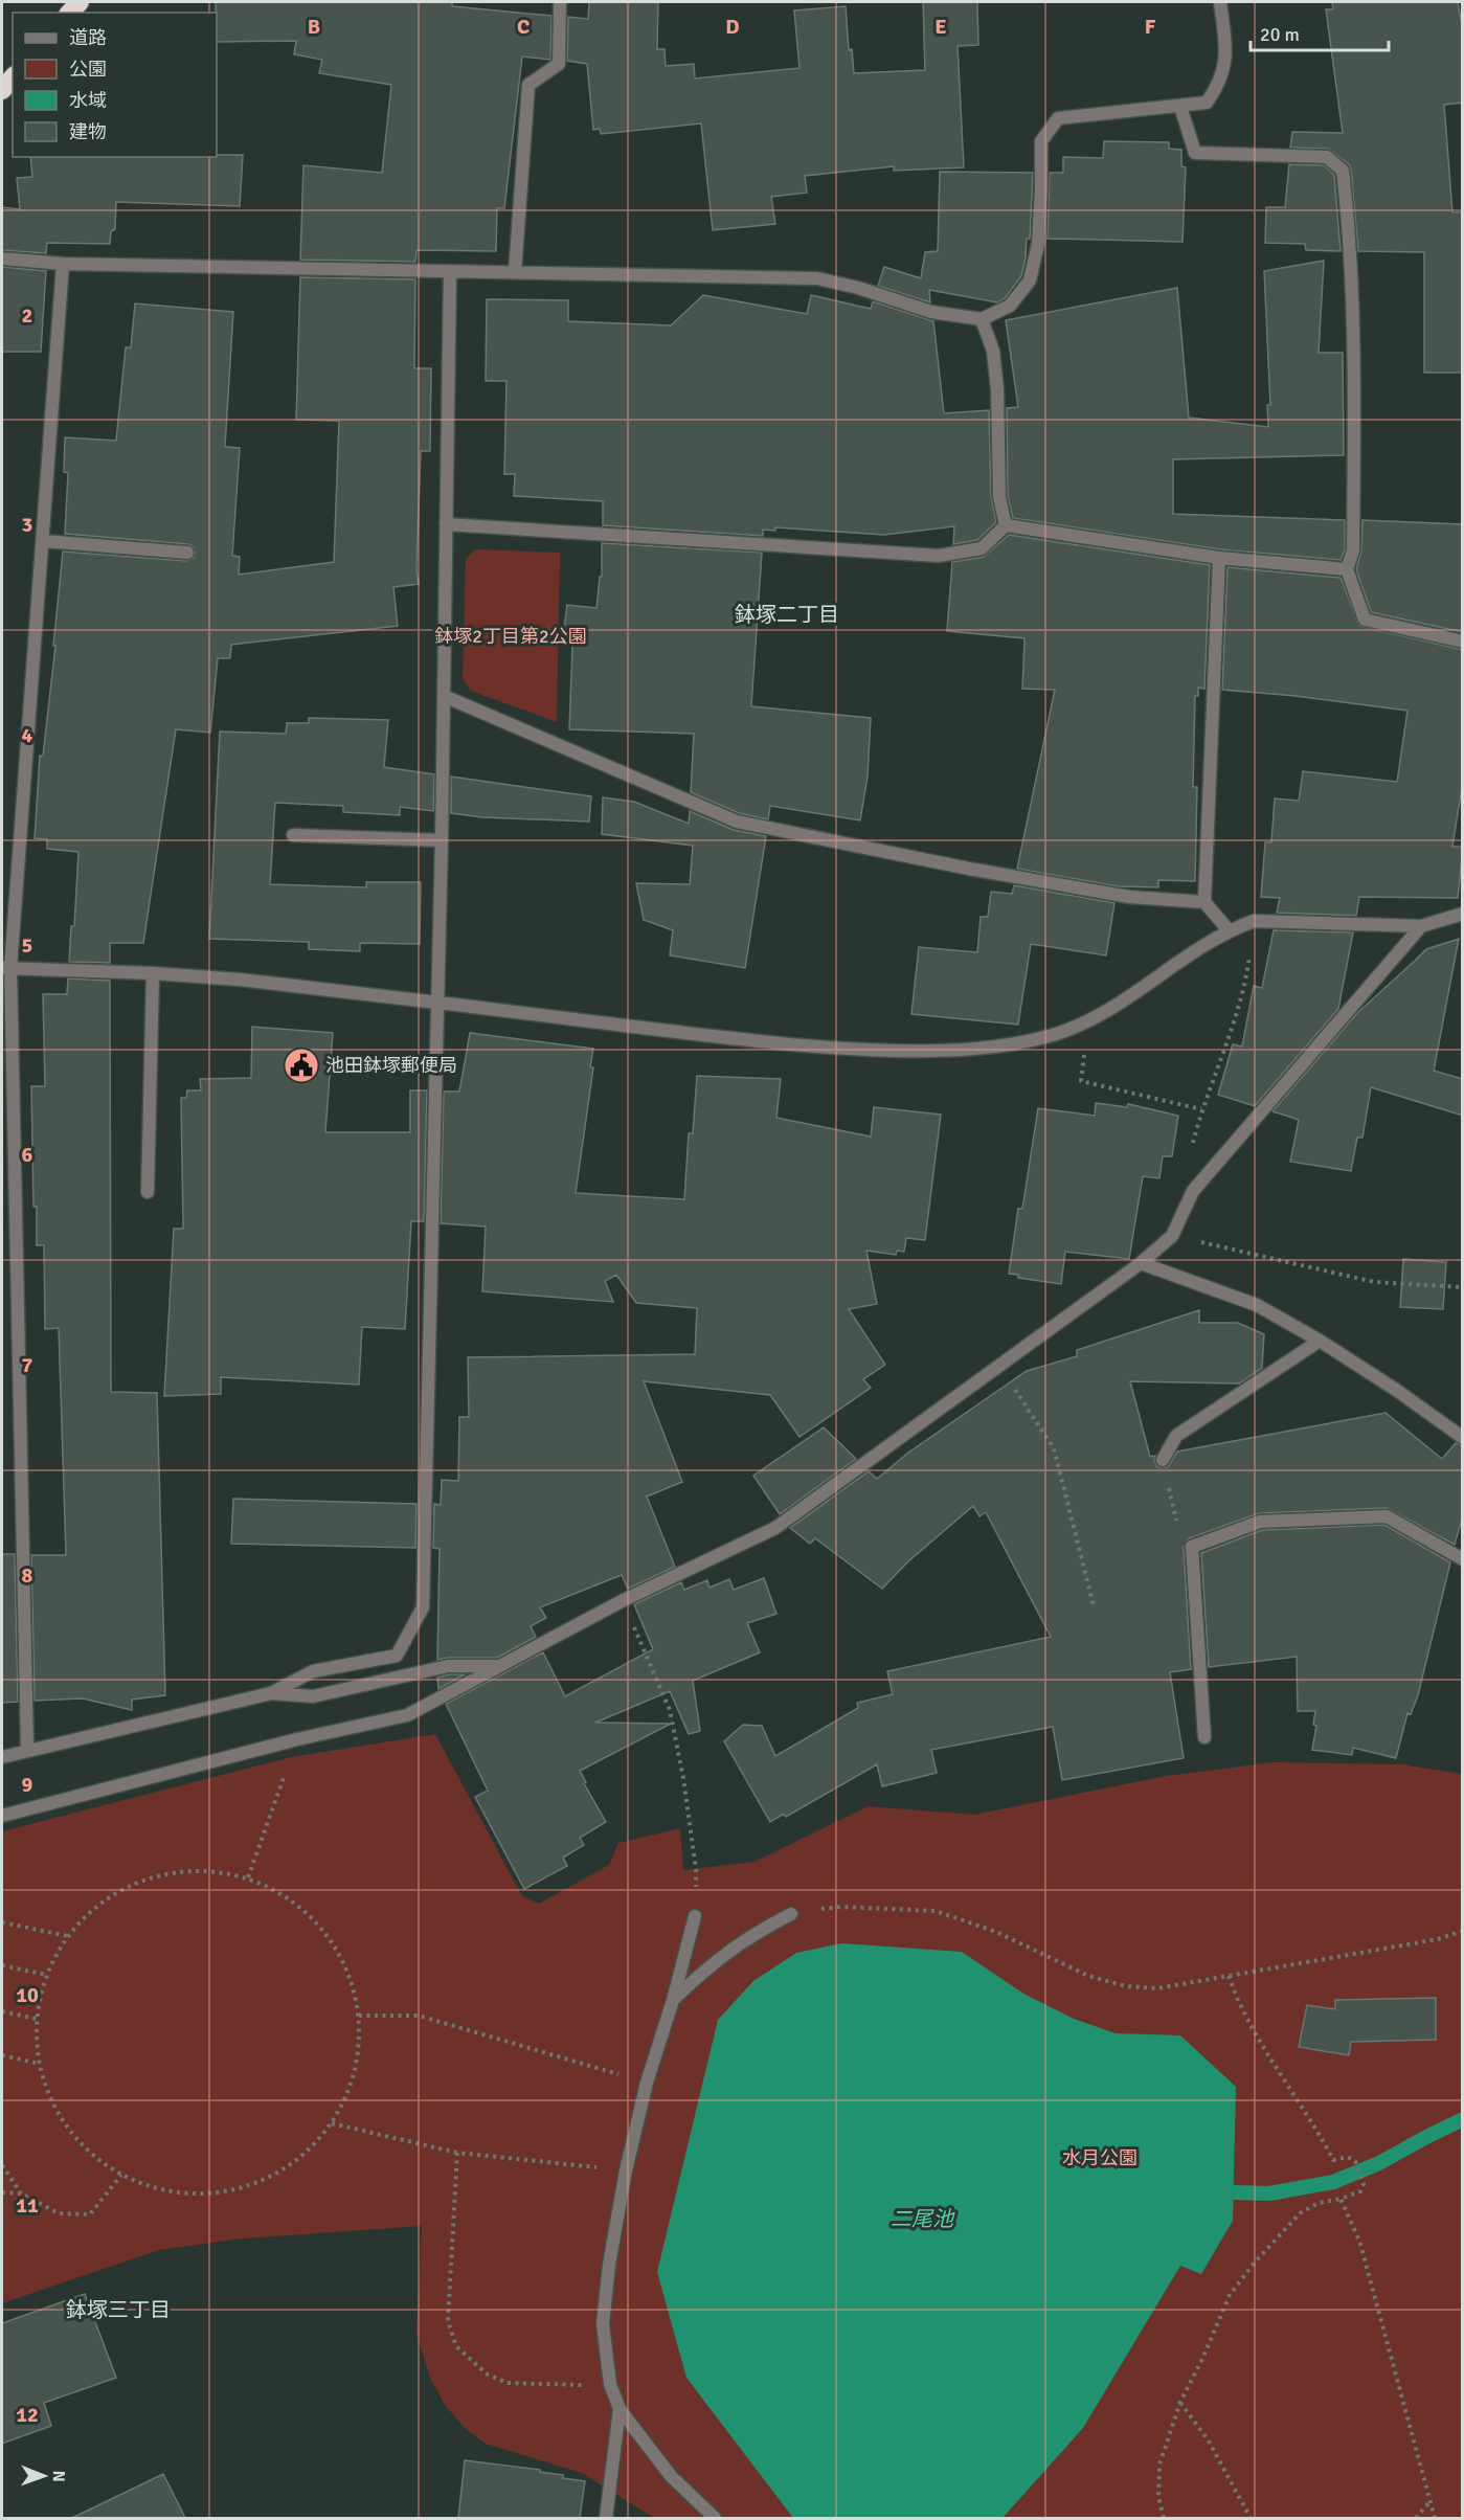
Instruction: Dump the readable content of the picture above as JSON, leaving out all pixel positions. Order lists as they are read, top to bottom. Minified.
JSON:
{"districts":["鉢塚二丁目","鉢塚三丁目"],"water":["二尾池"],"parks":["鉢塚2丁目第2公園","水月公園"],"places":{"public building":["池田鉢塚郵便局"]},"legend":["道路","公園","水域","建物"],"scale_bar":"20 m","north":"right","grid":{"columns":["B","C","D","E","F"],"rows":["2","3","4","5","6","7","8","9","10","11","12"]}}
